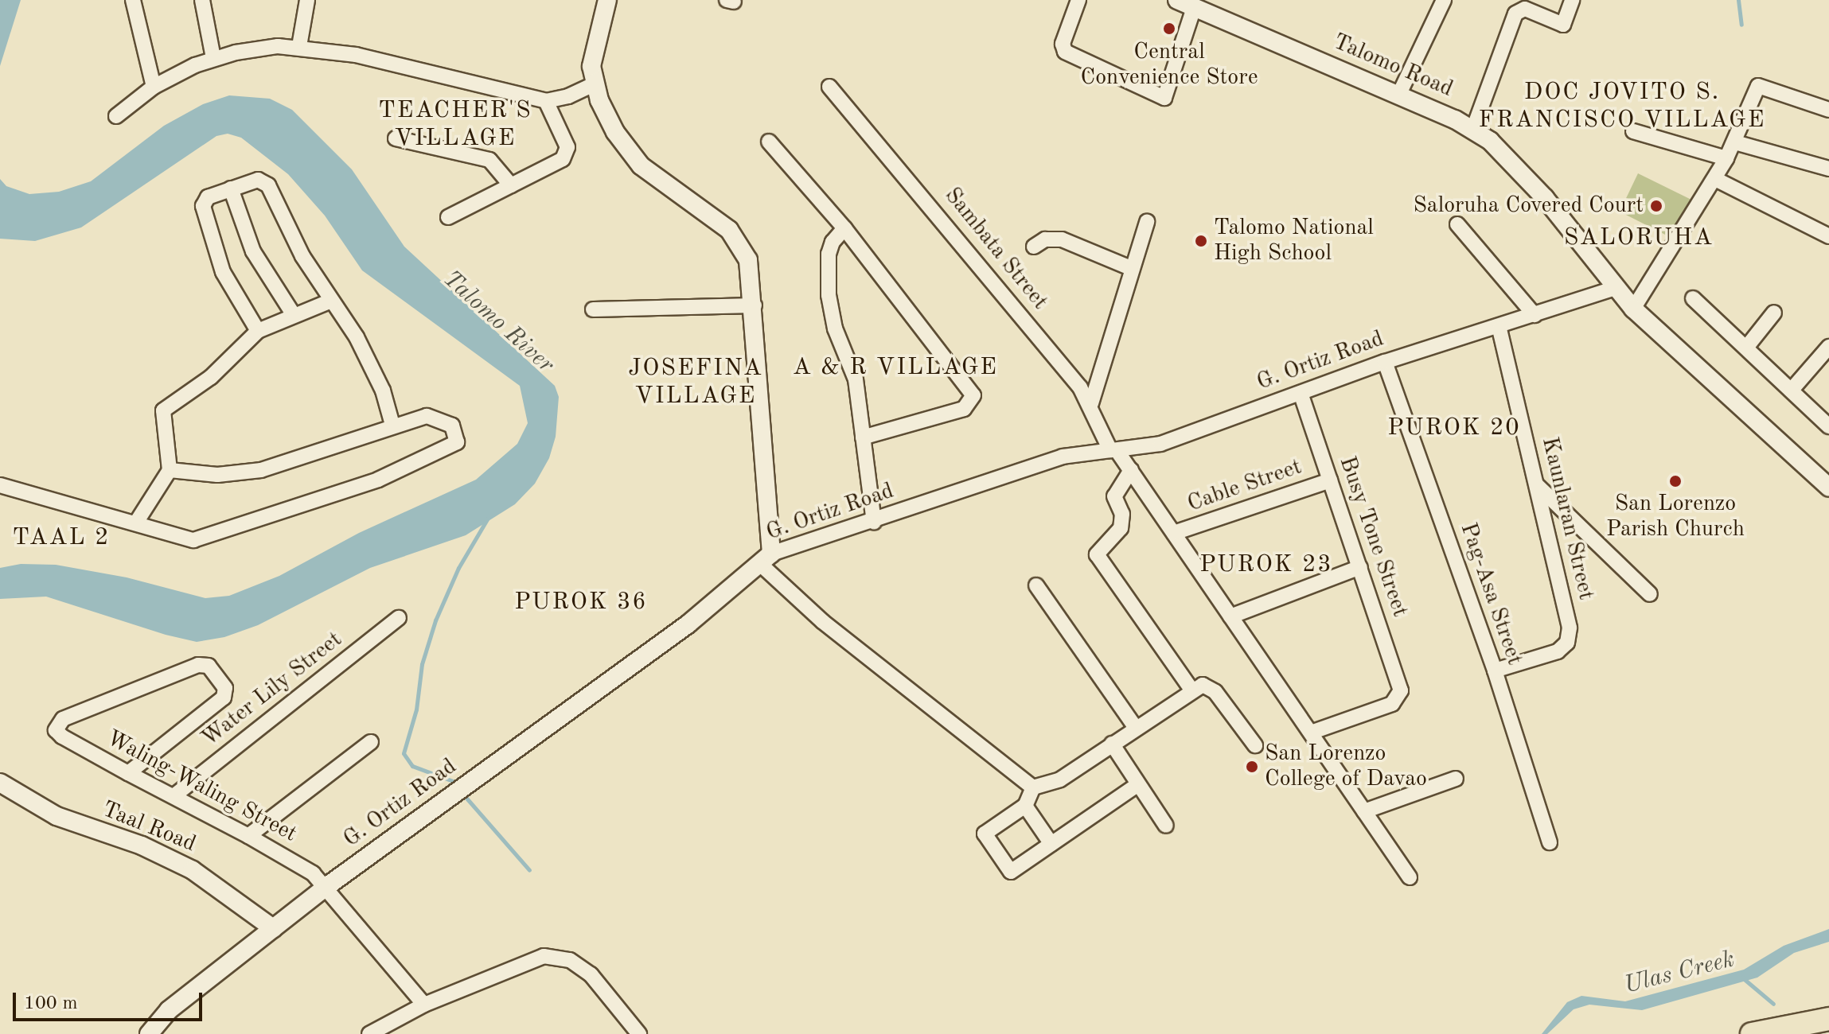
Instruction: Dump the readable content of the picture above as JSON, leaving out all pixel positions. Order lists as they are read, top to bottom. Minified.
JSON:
{"streets":{"street":["Talomo Road","Sambata Street","G. Ortiz Road","Cable Street","Kaunlaran Street","Busy Tone Street","Pag-Asa Street","Water Lily Street","Waling-Waling Street","Taal Road"]},"crossings":[["Talomo Road","G. Ortiz Road"],["Sambata Street","G. Ortiz Road"],["Sambata Street","Cable Street"],["Sambata Street","Busy Tone Street"],["G. Ortiz Road","Kaunlaran Street"],["G. Ortiz Road","Busy Tone Street"],["G. Ortiz Road","Pag-Asa Street"],["G. Ortiz Road","Waling-Waling Street"],["G. Ortiz Road","Taal Road"],["Cable Street","Busy Tone Street"],["Kaunlaran Street","Pag-Asa Street"],["Water Lily Street","Waling-Waling Street"]],"districts":["DOC JOVITO S. FRANCISCO VILLAGE","TEACHER'S VILLAGE","SALORUHA","A & R VILLAGE","JOSEFINA VILLAGE","PUROK 20","TAAL 2","PUROK 23","PUROK 36"],"water":["Talomo River","Ulas Creek"],"places":["Central Convenience Store","Saloruha Covered Court","Talomo National High School","San Lorenzo Parish Church","San Lorenzo College of Davao"],"scale_bar":"100 m"}
